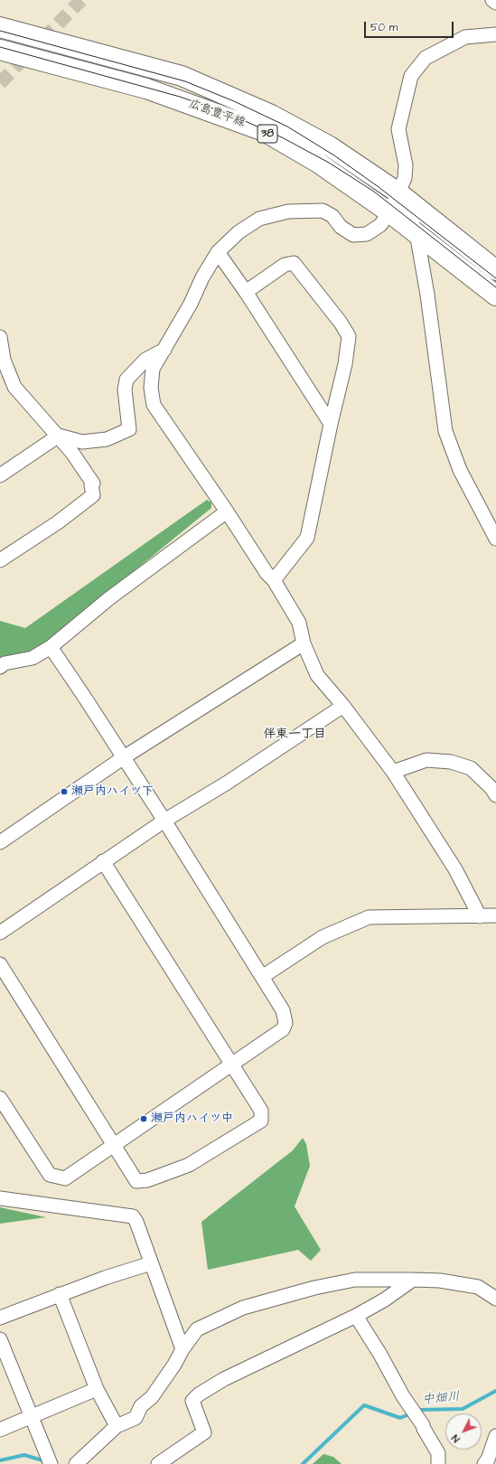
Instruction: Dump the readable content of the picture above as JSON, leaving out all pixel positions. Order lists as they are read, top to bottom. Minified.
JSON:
{"streets":{"main road":["広島豊平線","38"]},"districts":["伴東一丁目"],"water":["中畑川"],"places":["瀬戸内ハイツ下","瀬戸内ハイツ中"],"scale_bar":"50 m","north":"bottom left"}
